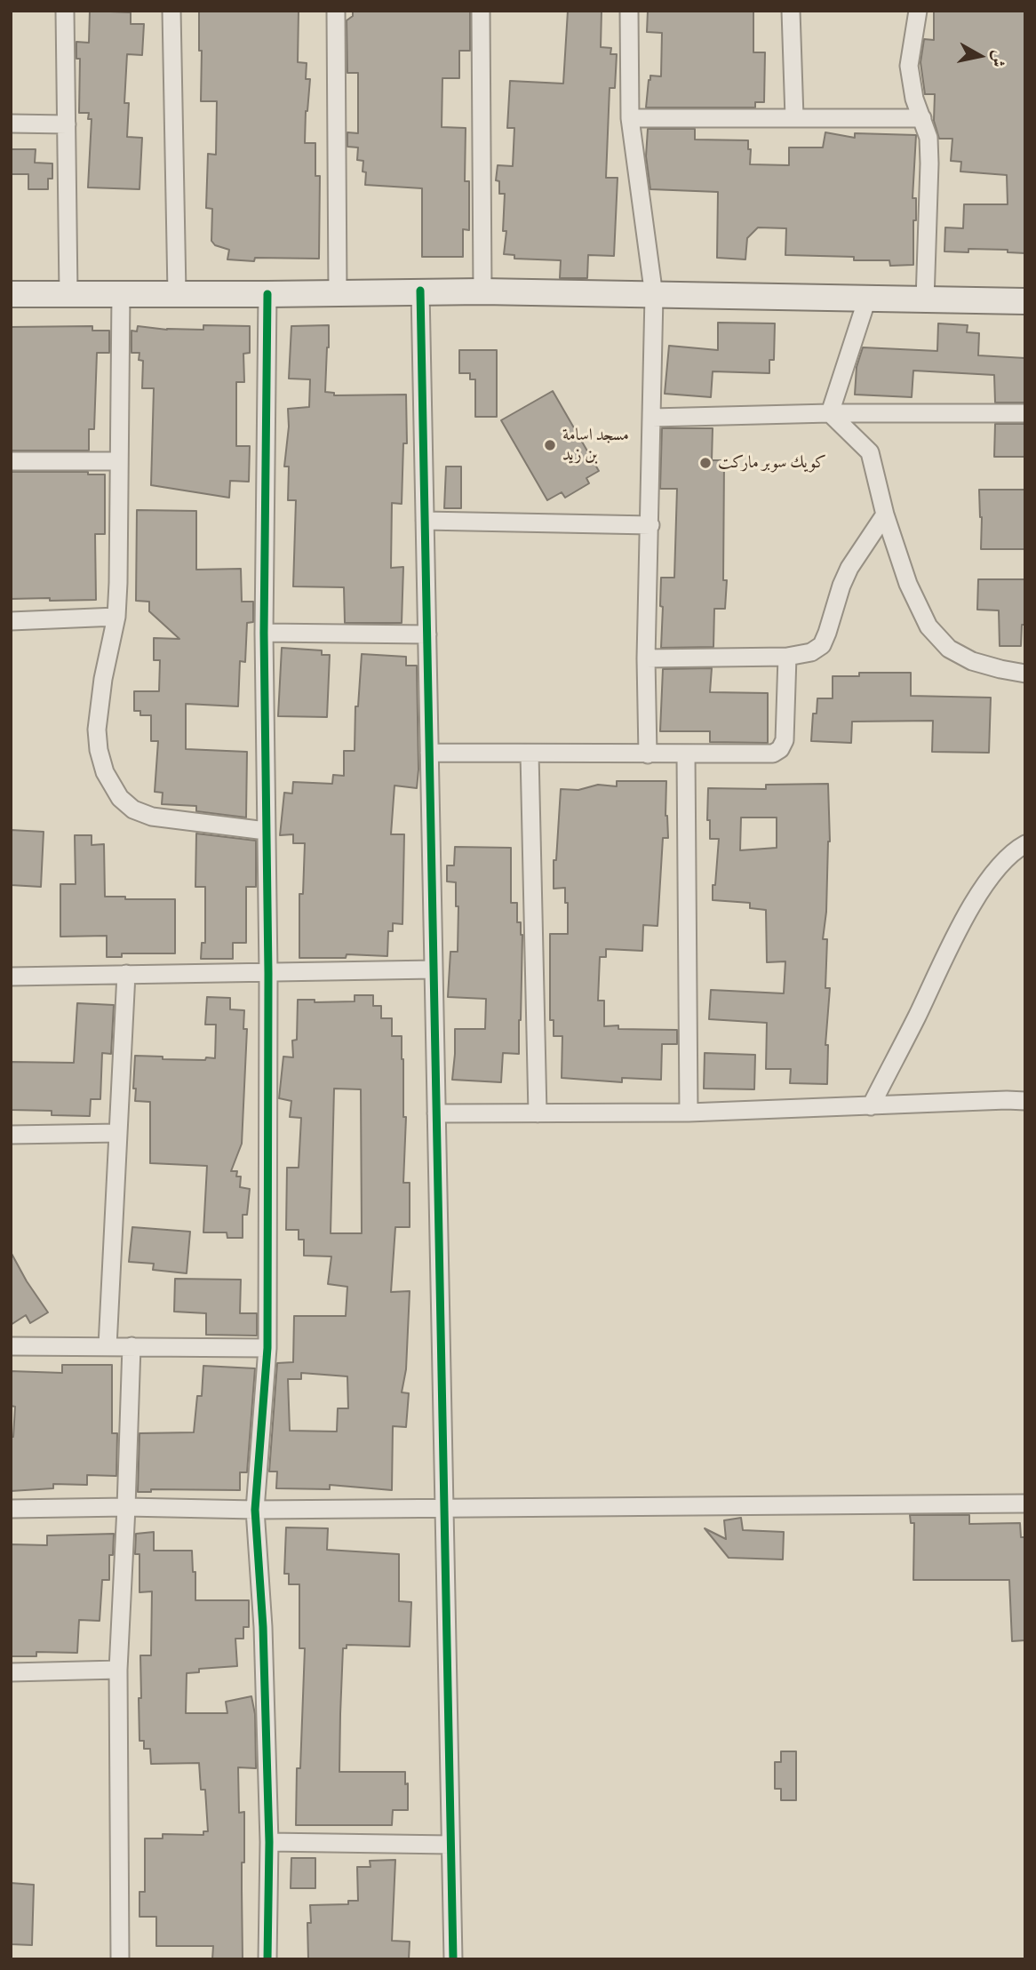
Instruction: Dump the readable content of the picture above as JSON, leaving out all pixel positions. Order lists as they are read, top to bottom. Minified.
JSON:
{"places":["مسجد اسامة بن زيد","كويك سوبر ماركت"],"north":"right"}
